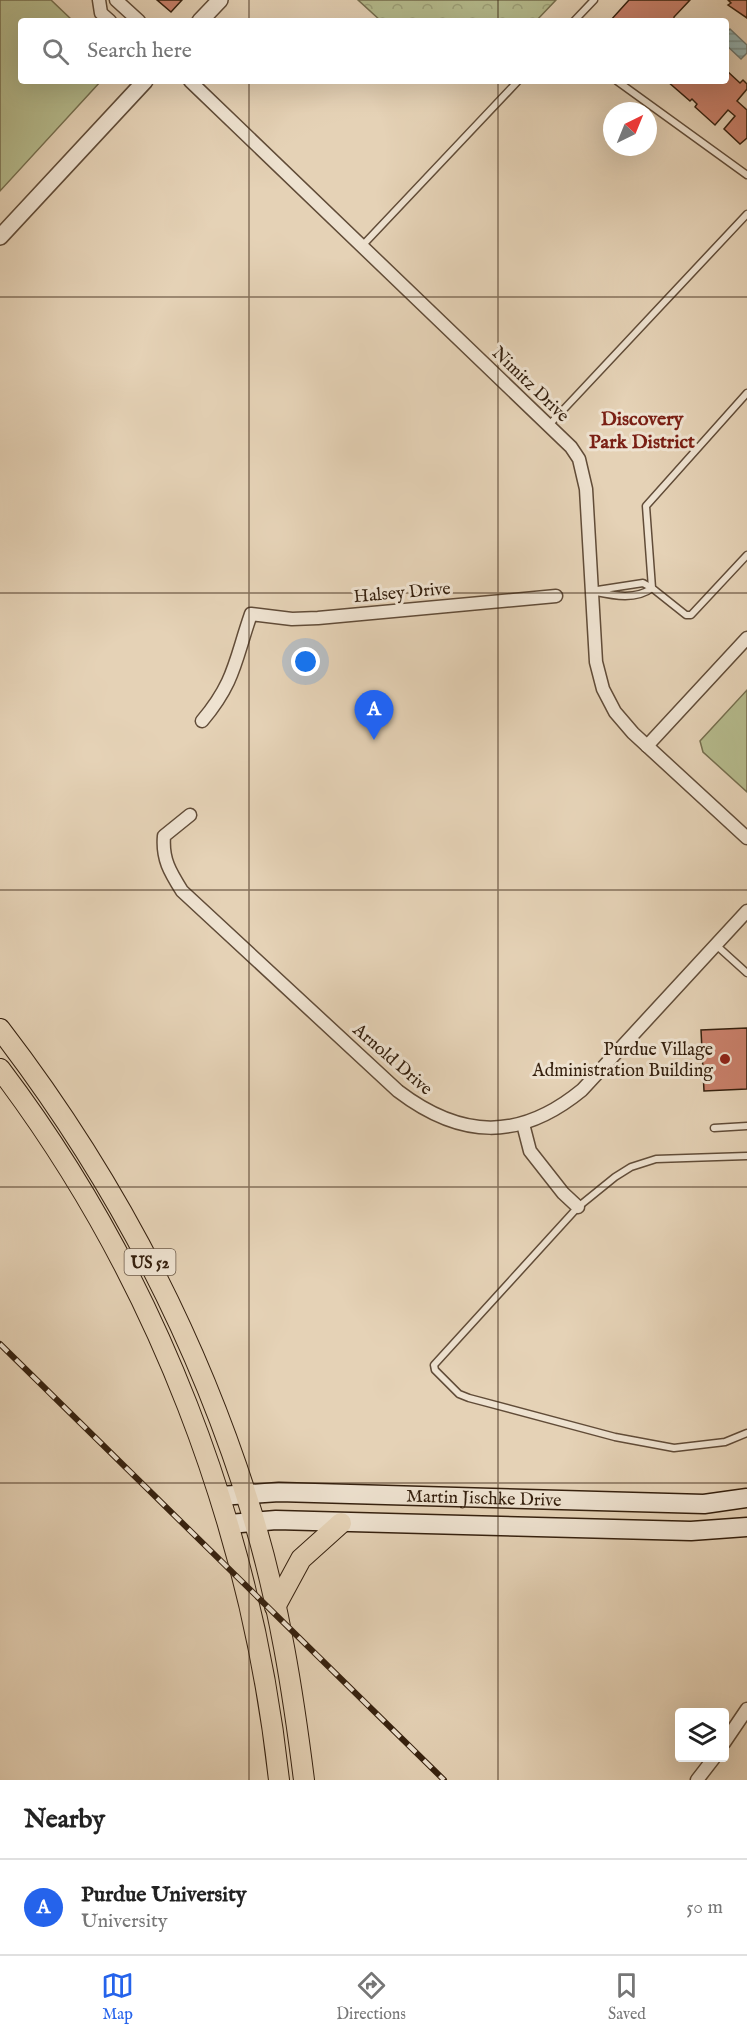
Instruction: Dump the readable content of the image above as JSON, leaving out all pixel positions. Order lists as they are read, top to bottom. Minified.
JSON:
{"streets":{"main road":["US 52","Martin Jischke Drive"],"street":["Nimitz Drive","Halsey Drive","Arnold Drive"]},"crossings":[["US 52","Martin Jischke Drive"]],"districts":["Discovery Park District"],"places":["Purdue Village Administration Building"],"north":"top right","page":{"search":"Search here","pins":"A","heading":"Nearby","list":[{"mark":"A","name":"Purdue University","note":"University","value":"50 m"}],"nav":["Map","Directions","Saved"]}}
